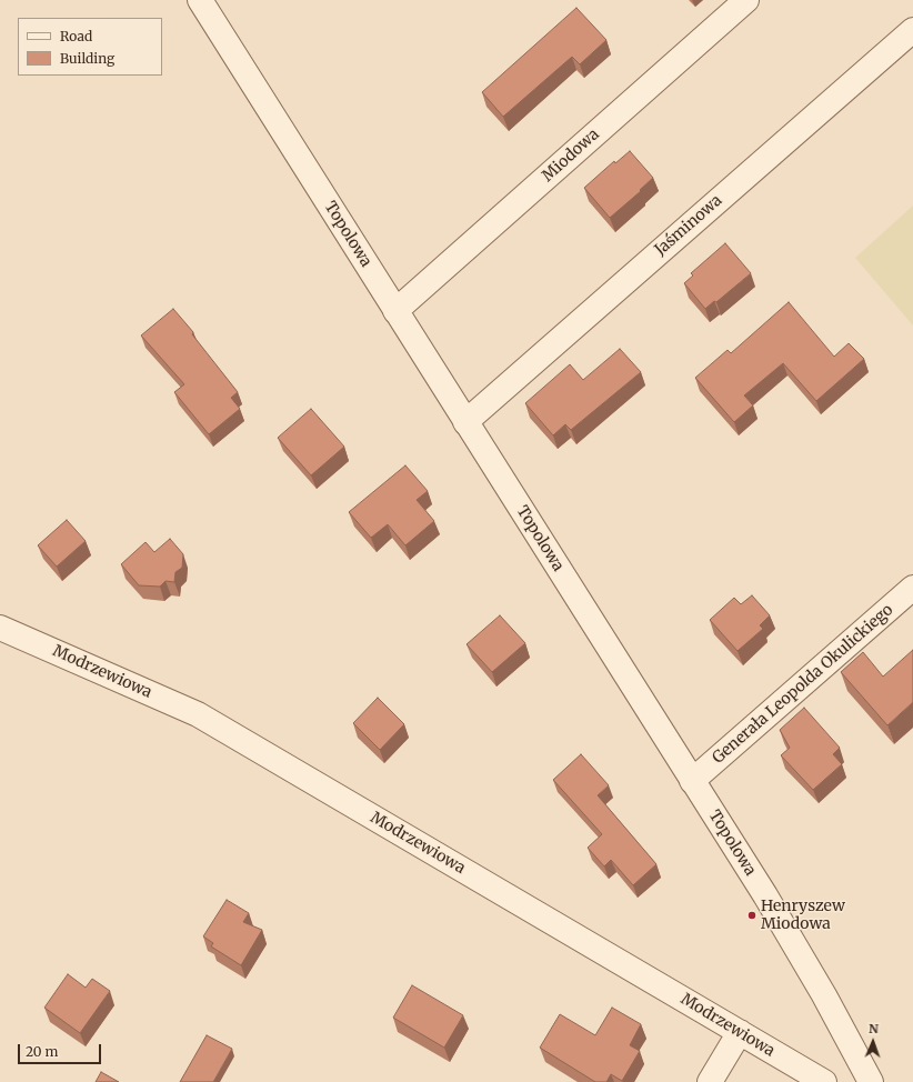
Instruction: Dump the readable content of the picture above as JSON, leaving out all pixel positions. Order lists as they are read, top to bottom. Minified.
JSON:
{"streets":{"street":["Miodowa","Jaśminowa","Topolowa","Modrzewiowa","Generała Leopolda Okulickiego"]},"crossings":[["Miodowa","Topolowa"],["Jaśminowa","Topolowa"],["Topolowa","Generała Leopolda Okulickiego"]],"places":["Henryszew Miodowa"],"legend":["Road","Building"],"scale_bar":"20 m","north":"top"}
